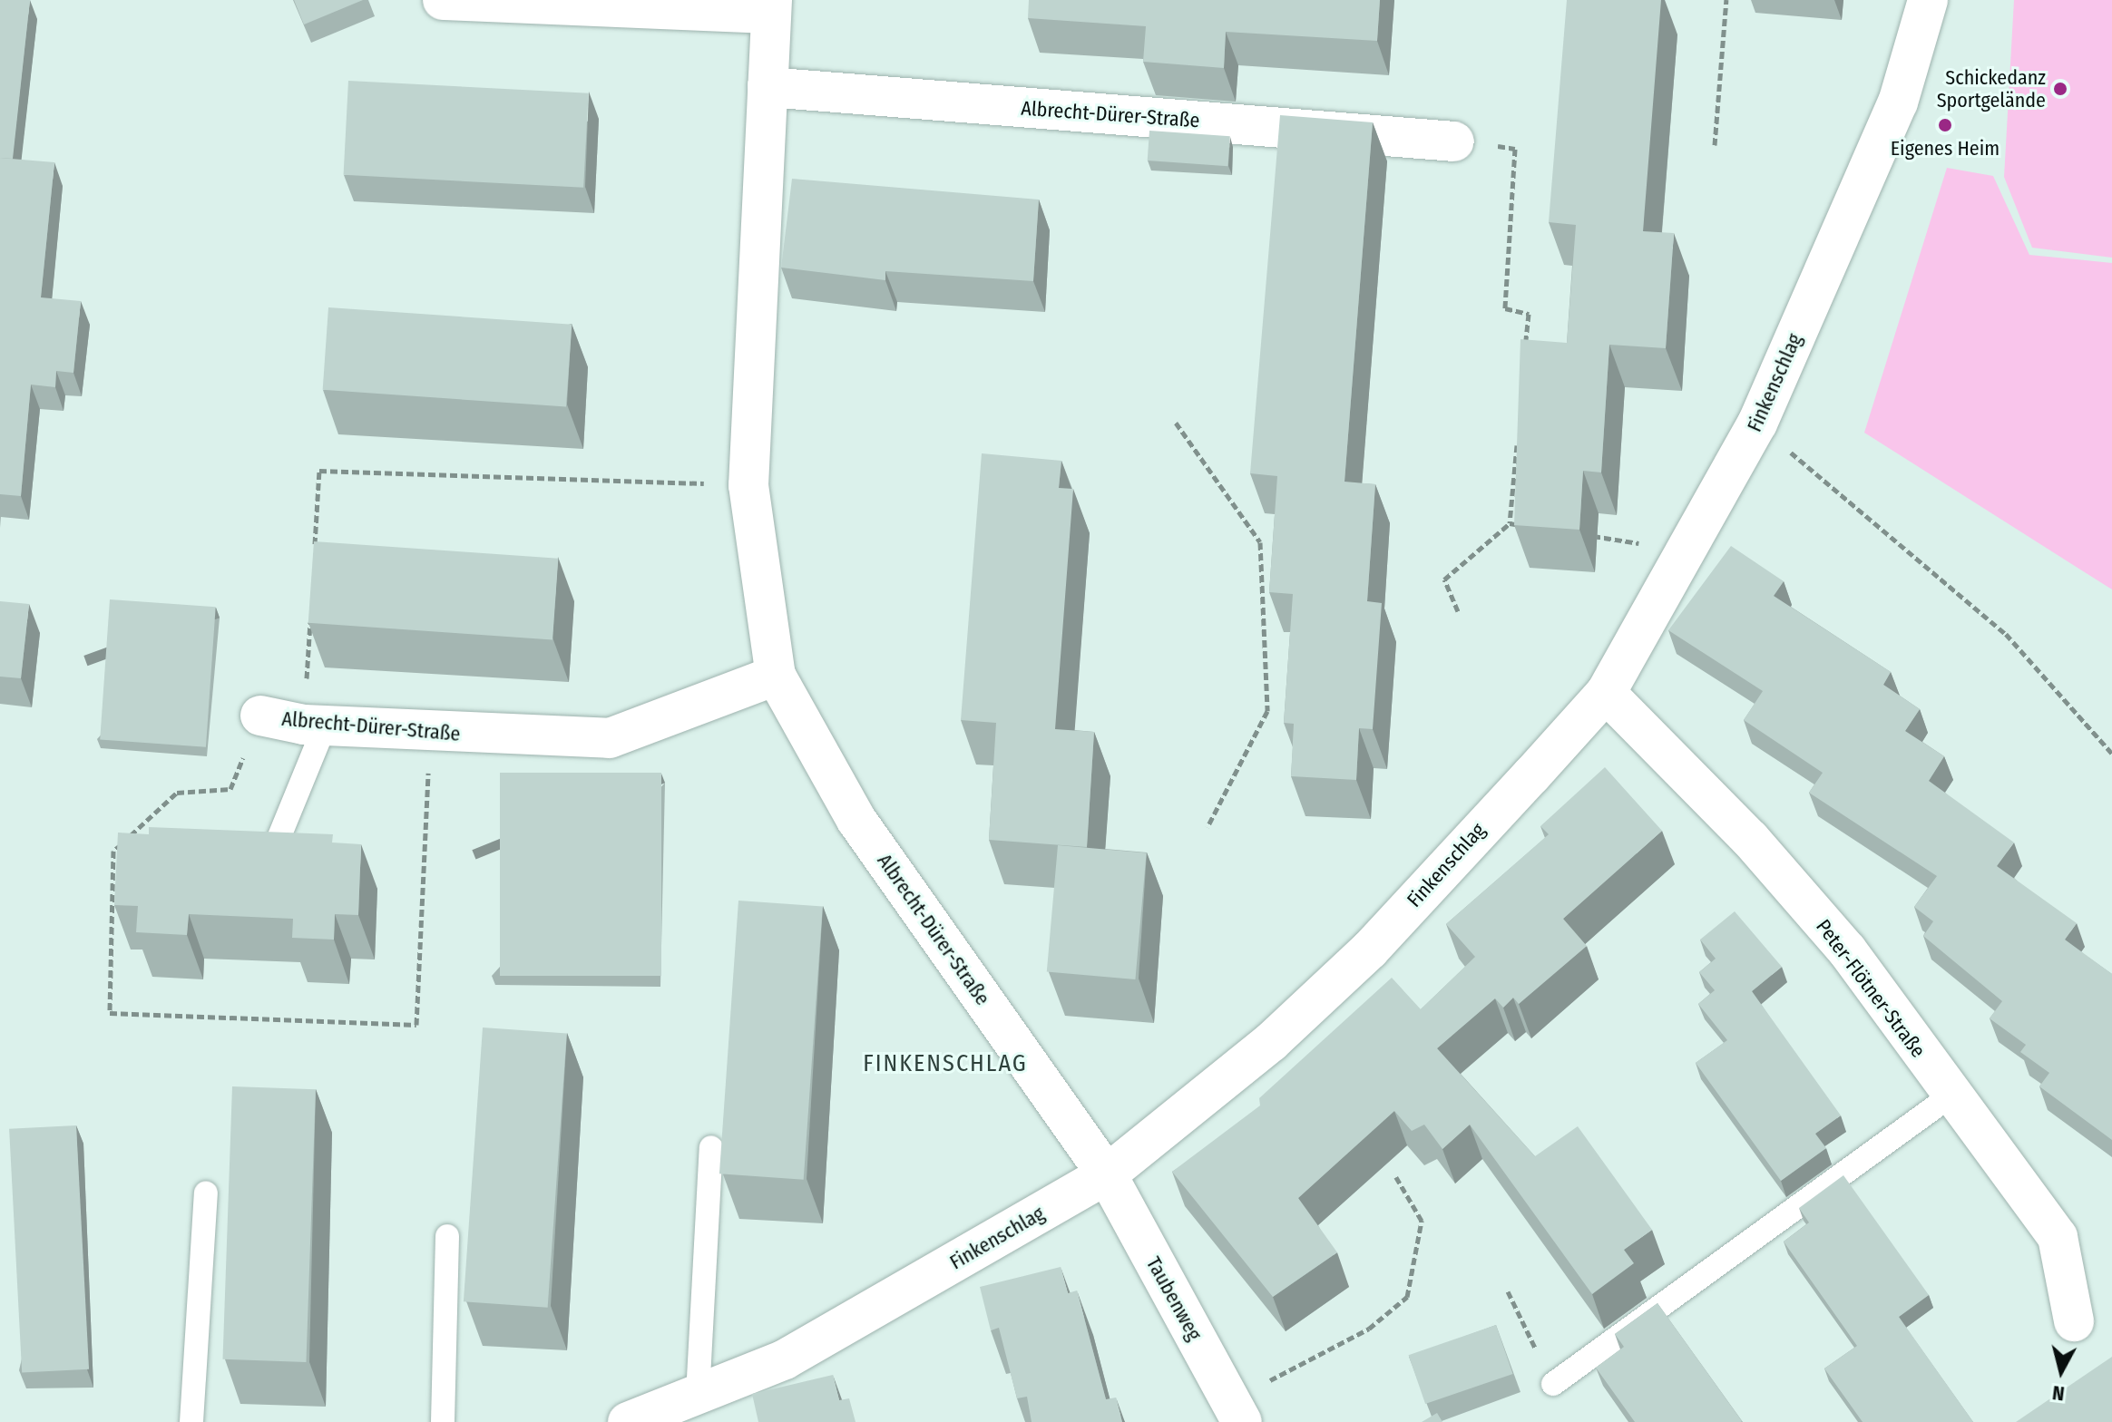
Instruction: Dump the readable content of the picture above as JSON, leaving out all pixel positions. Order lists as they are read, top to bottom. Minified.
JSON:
{"streets":{"street":["Albrecht-Dürer-Straße","Finkenschlag","Peter-Flötner-Straße","Taubenweg"]},"crossings":[["Albrecht-Dürer-Straße","Finkenschlag"],["Albrecht-Dürer-Straße","Taubenweg"],["Finkenschlag","Peter-Flötner-Straße"],["Finkenschlag","Taubenweg"]],"districts":["FINKENSCHLAG"],"places":["Schickedanz Sportgelände","Eigenes Heim"],"north":"bottom"}
